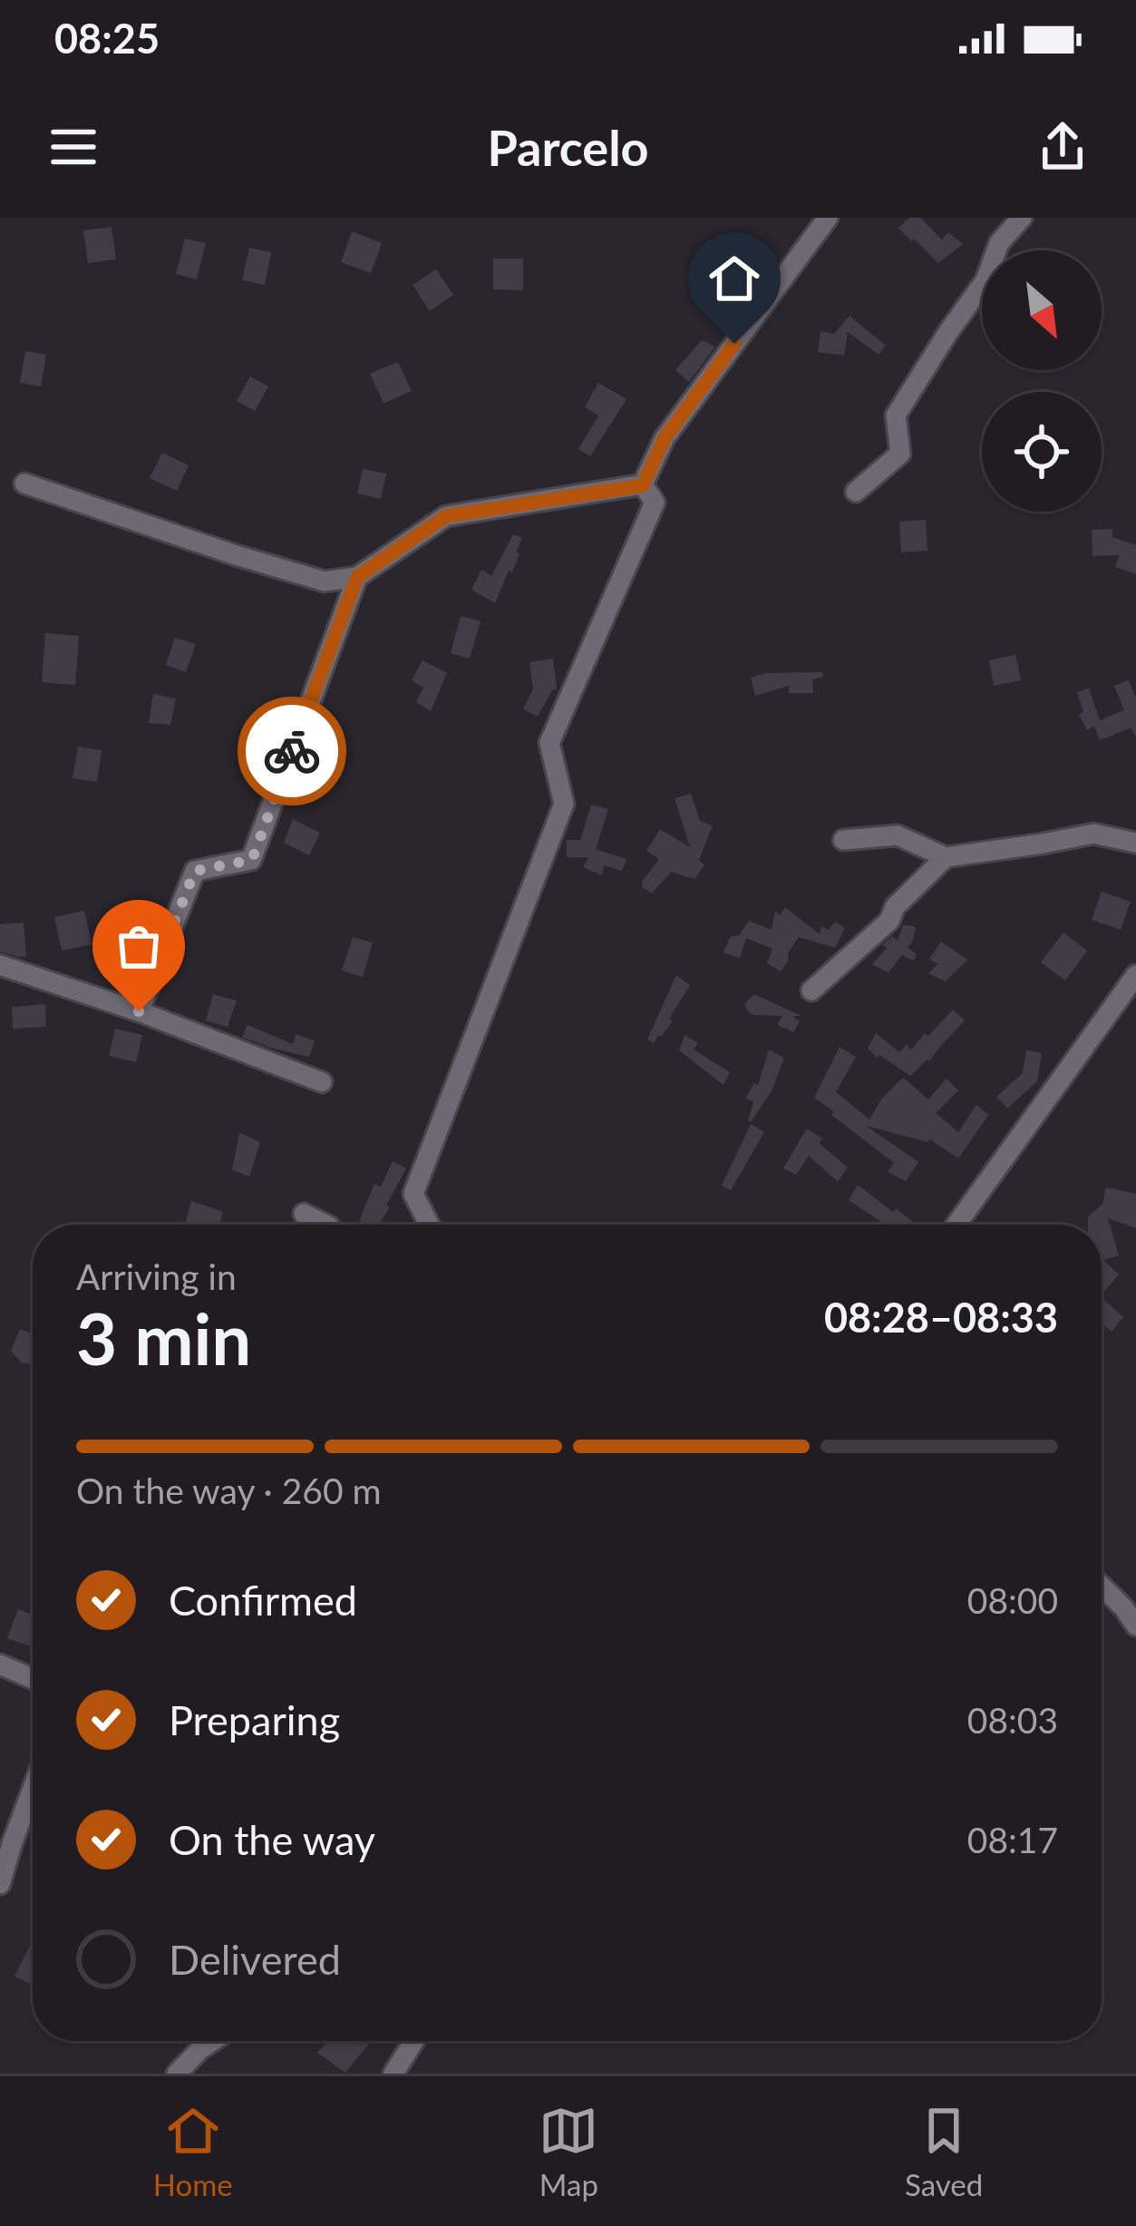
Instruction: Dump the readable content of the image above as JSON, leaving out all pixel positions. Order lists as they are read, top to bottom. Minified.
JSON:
{"north":"bottom right","page":{"status":"08:25","header":"Parcelo","heading":["3 min","Arriving in","08:28–08:33"],"bar":"On the way · 260 m","list":[["Confirmed","08:00"],["Preparing","08:03"],["On the way","08:17"],"Delivered"],"tabs":["Home","Map","Saved"]}}
